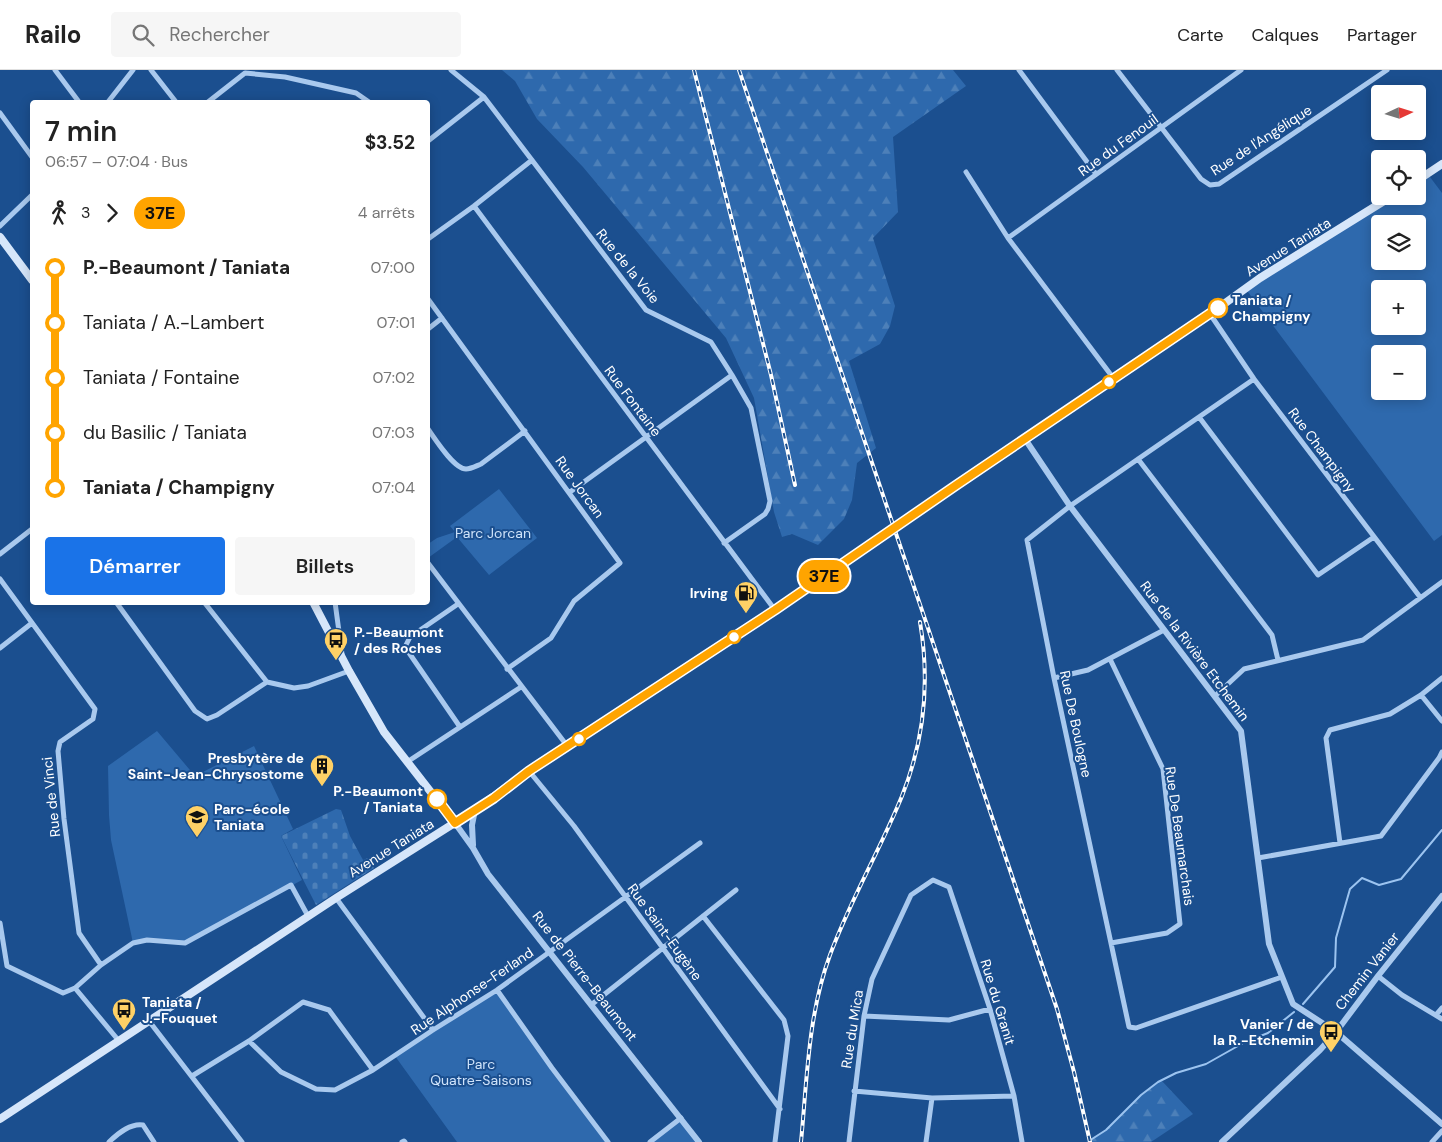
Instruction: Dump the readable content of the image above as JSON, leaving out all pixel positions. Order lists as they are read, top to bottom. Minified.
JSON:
{"streets":{"main road":["Avenue Taniata"],"street":["Rue de l'Angélique","Rue du Fenouil","Rue de la Voie","Rue Fontaine","Rue Champigny","Rue Jorcan","Rue de la Rivière Etchemin","Rue De Boulogne","Rue de Vinci","Rue De Beaumarchais","Rue Saint-Eugène","Chemin Vanier","Rue de Pierre-Beaumont","Rue Alphonse-Ferland","Rue du Granit","Rue du Mica"]},"crossings":[["Rue de l'Angélique","Rue du Fenouil"],["Avenue Taniata","Rue Fontaine"],["Avenue Taniata","Rue Champigny"],["Avenue Taniata","Rue de la Rivière Etchemin"],["Avenue Taniata","Rue Saint-Eugène"],["Avenue Taniata","Rue de Pierre-Beaumont"],["Rue de la Voie","Rue Fontaine"],["Rue Champigny","Rue De Boulogne"],["Rue de la Rivière Etchemin","Rue De Boulogne"],["Rue de la Rivière Etchemin","Chemin Vanier"],["Rue De Boulogne","Rue De Beaumarchais"],["Rue Saint-Eugène","Rue Alphonse-Ferland"],["Rue de Pierre-Beaumont","Rue Alphonse-Ferland"],["Rue du Granit","Rue du Mica"]],"parks":["Parc Jorcan","Parc Quatre-Saisons"],"places":{"other":["Taniata / Champigny","P.-Beaumont / Taniata"],"fuel station":["Irving"],"bus stop":["P.-Beaumont / des Roches","Taniata / J.-Fouquet","Vanier / de la R.-Etchemin"],"building":["Presbytère de Saint-Jean-Chrysostome"],"school or university":["Parc-école Taniata"]},"lines":["bus line 37E"],"north":"right","page":{"header":"Railo","search":"Rechercher","nav":["Carte","Calques","Partager"],"on_map":"37E","map_buttons":["+","−"],"heading":["7 min","06:57 – 07:04 · Bus","$3.52"],"legs":["3","37E","4 arrêts"],"list":[{"name":"P.-Beaumont / Taniata","value":"07:00"},{"name":"Taniata / A.-Lambert","value":"07:01"},{"name":"Taniata / Fontaine","value":"07:02"},{"name":"du Basilic / Taniata","value":"07:03"},{"name":"Taniata / Champigny","value":"07:04"}],"buttons":["Démarrer","Billets"]}}
